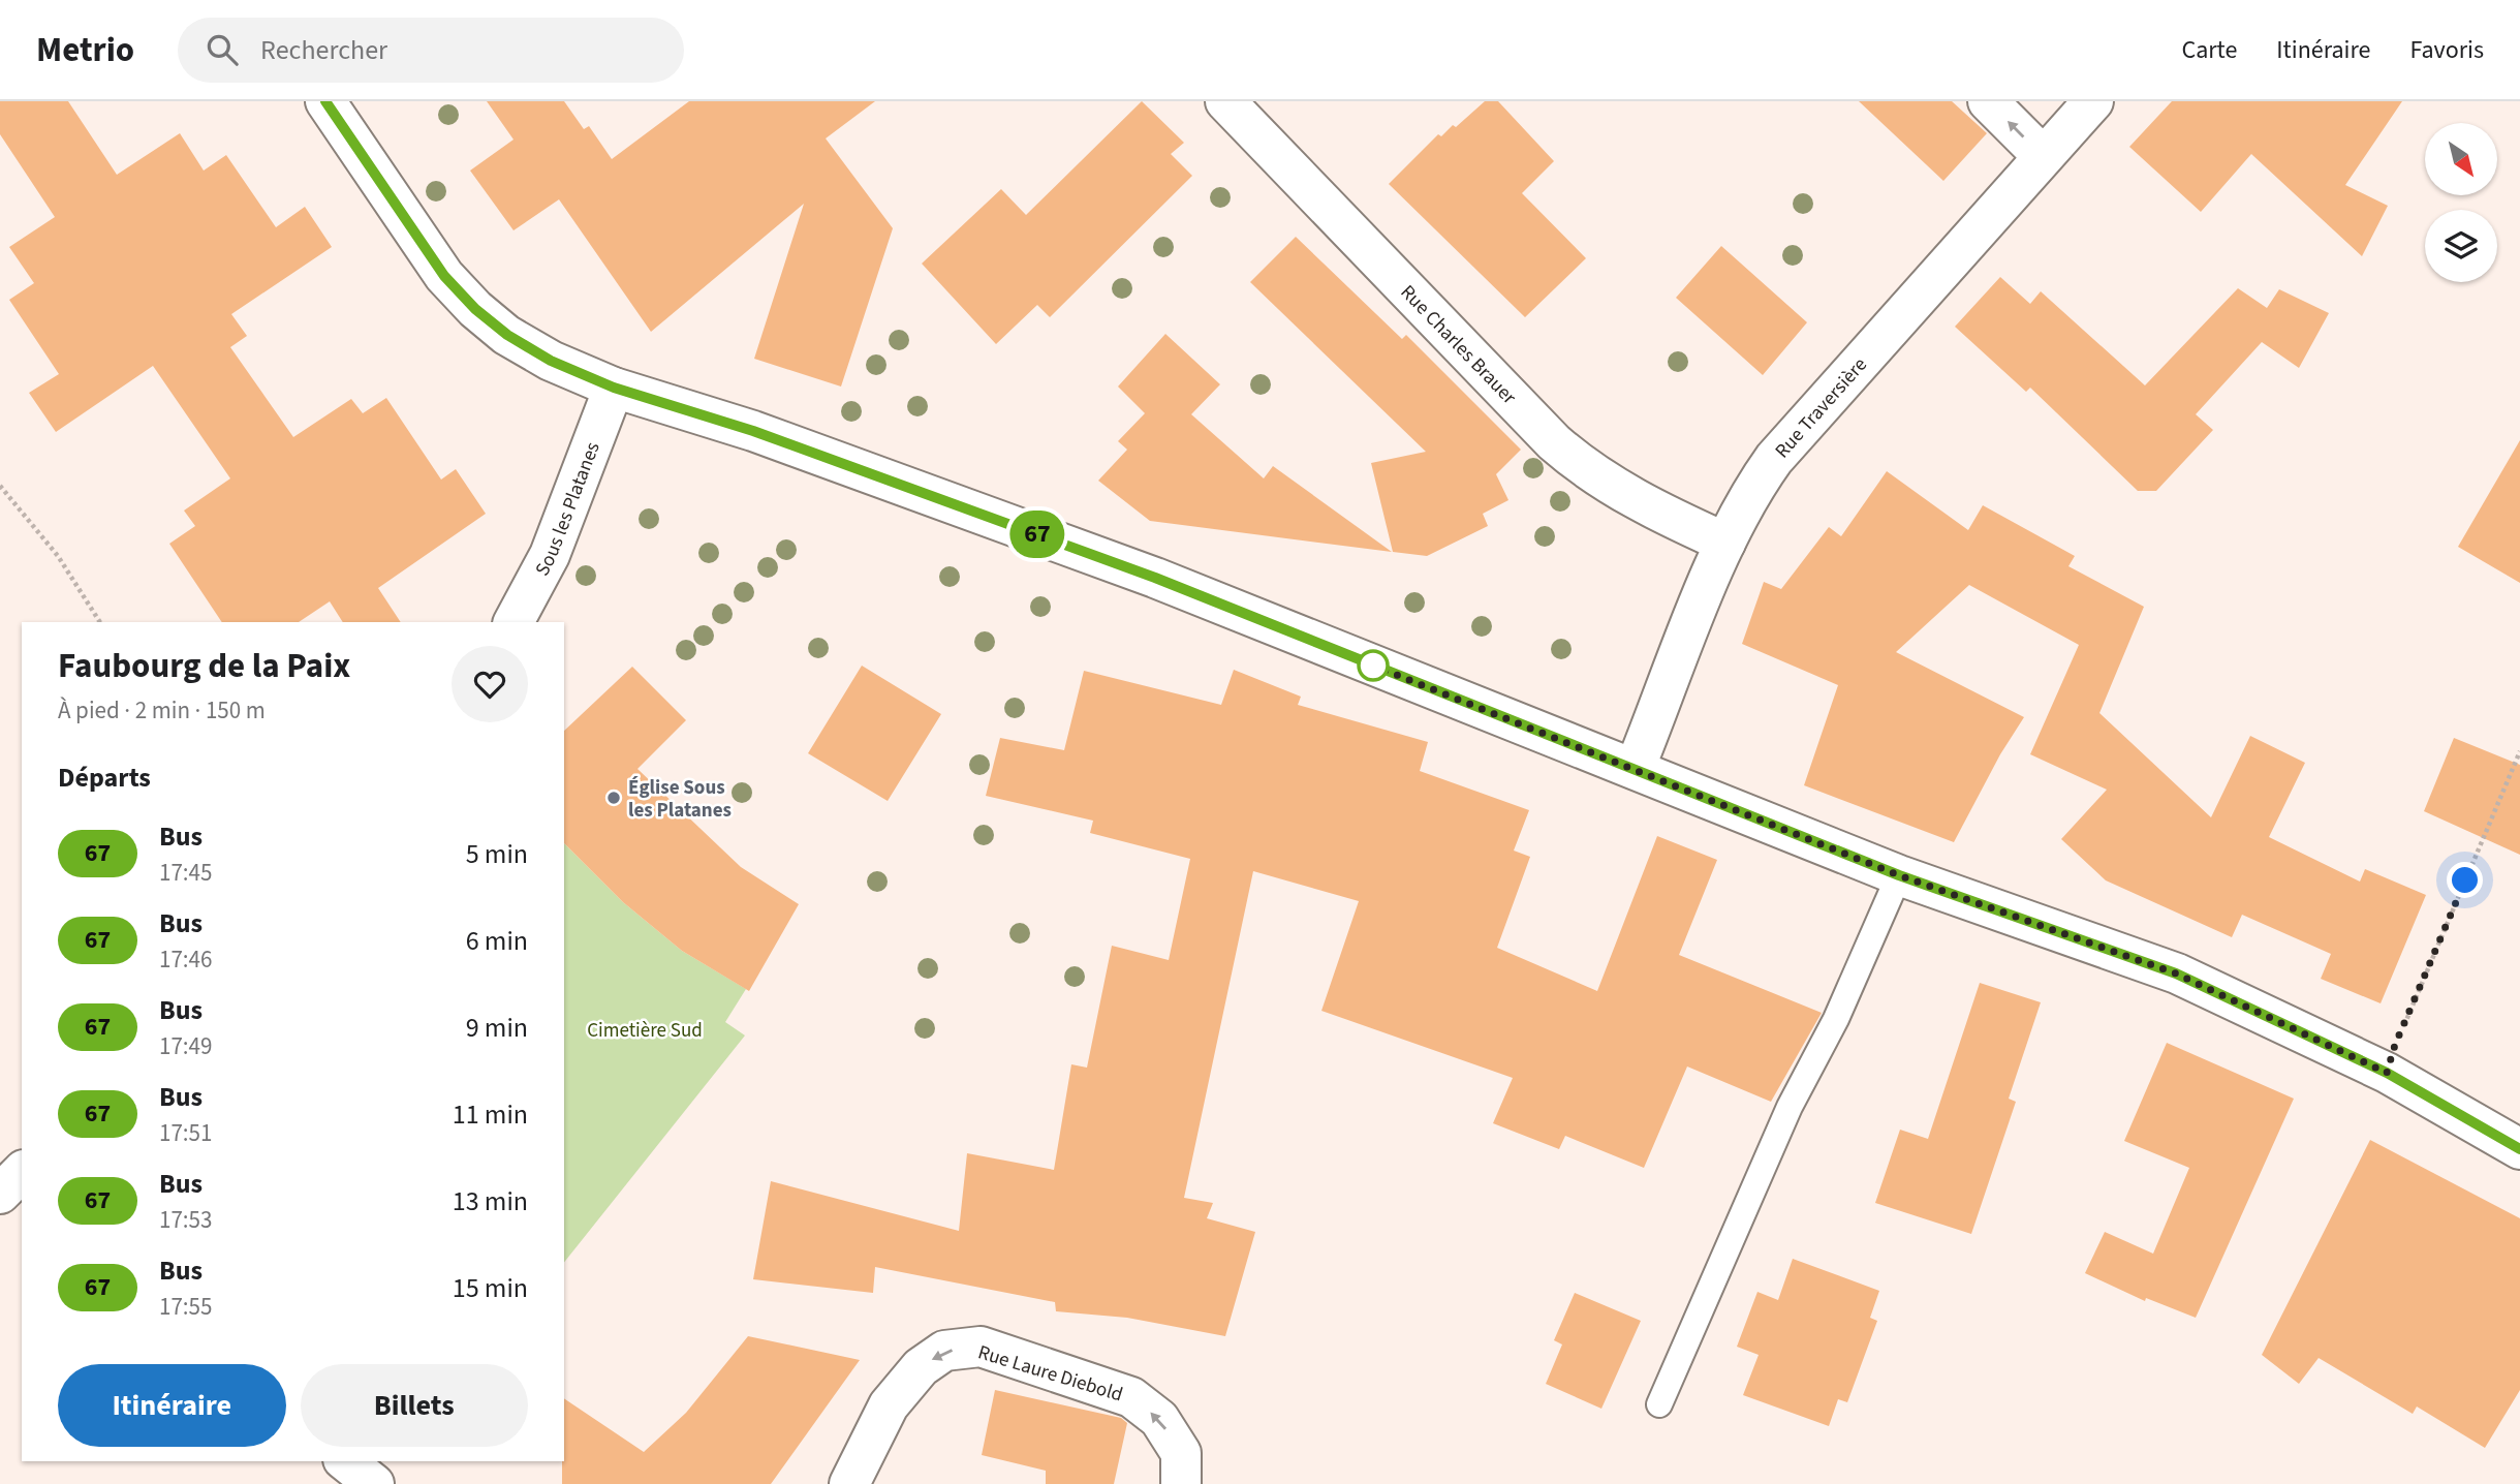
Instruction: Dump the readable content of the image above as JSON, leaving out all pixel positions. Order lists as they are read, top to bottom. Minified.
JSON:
{"streets":{"street":["Rue Charles Brauer","Rue Traversière","Sous les Platanes","Rue Laure Diebold"]},"crossings":[["Rue Charles Brauer","Rue Traversière"]],"parks":["Cimetière Sud"],"places":["Église Sous les Platanes"],"lines":["bus line 67"],"north":"bottom right","page":{"header":"Metrio","search":"Rechercher","nav":["Carte","Itinéraire","Favoris"],"on_map":"67","heading":[["Faubourg de la Paix","À pied · 2 min · 150 m"],"Départs"],"list":[{"mark":"67","name":"Bus","note":"17:45","value":"5 min"},{"mark":"67","name":"Bus","note":"17:46","value":"6 min"},{"mark":"67","name":"Bus","note":"17:49","value":"9 min"},{"mark":"67","name":"Bus","note":"17:51","value":"11 min"},{"mark":"67","name":"Bus","note":"17:53","value":"13 min"},{"mark":"67","name":"Bus","note":"17:55","value":"15 min"}],"buttons":["Itinéraire","Billets"]}}
